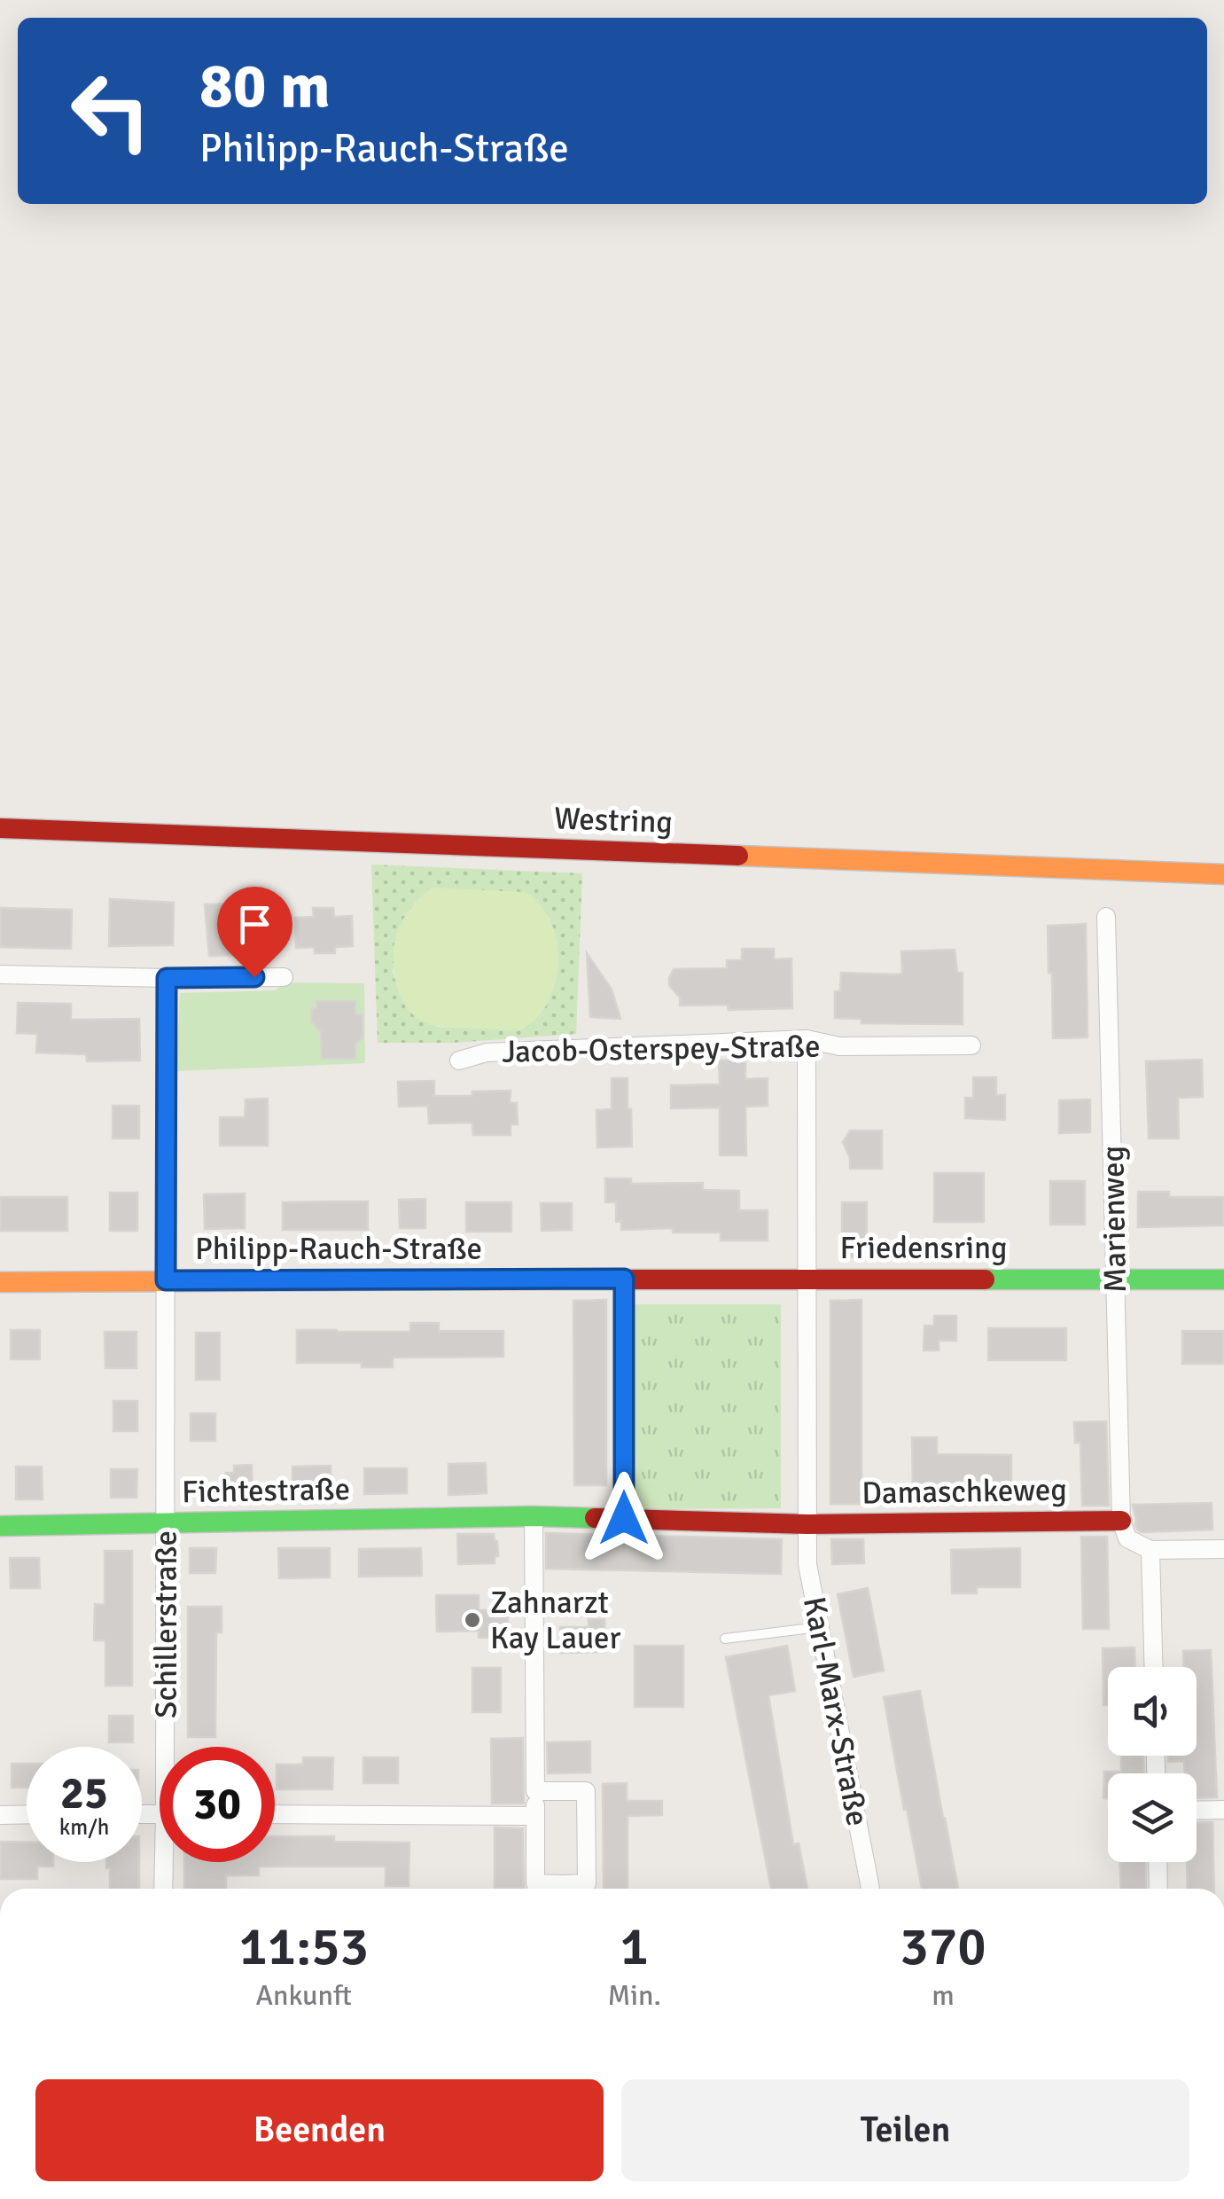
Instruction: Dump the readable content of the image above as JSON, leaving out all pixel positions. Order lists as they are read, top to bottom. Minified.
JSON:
{"streets":{"street":["Westring","Jacob-Osterspey-Straße","Marienweg","Friedensring","Philipp-Rauch-Straße","Fichtestraße","Damaschkeweg","Schillerstraße","Karl-Marx-Straße"]},"crossings":[["Jacob-Osterspey-Straße","Karl-Marx-Straße"],["Marienweg","Friedensring"],["Marienweg","Damaschkeweg"],["Friedensring","Philipp-Rauch-Straße"],["Friedensring","Karl-Marx-Straße"],["Philipp-Rauch-Straße","Schillerstraße"],["Fichtestraße","Damaschkeweg"],["Fichtestraße","Schillerstraße"],["Damaschkeweg","Karl-Marx-Straße"]],"places":["Zahnarzt Kay Lauer"],"page":{"turn":["80 m","Philipp-Rauch-Straße"],"speed":"25 km/h","limit":"30","eta":["11:53","Ankunft","1","Min.","370","m"],"buttons":["Beenden","Teilen"]}}
